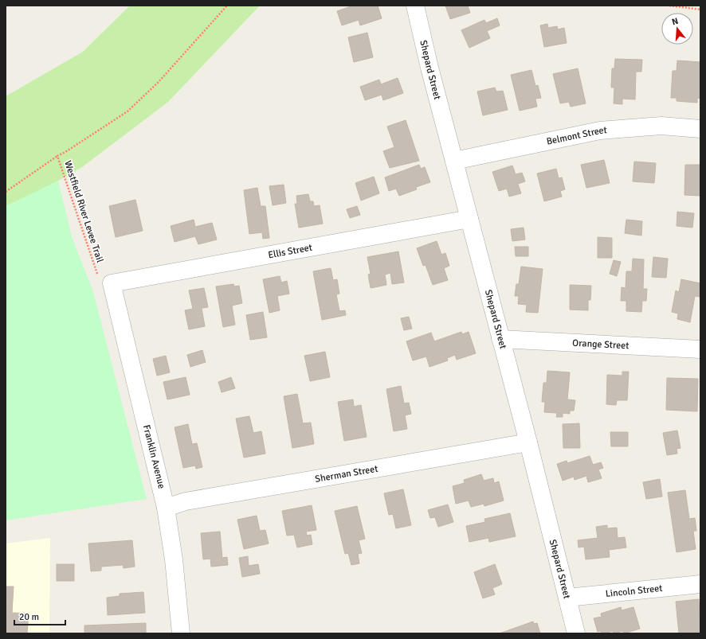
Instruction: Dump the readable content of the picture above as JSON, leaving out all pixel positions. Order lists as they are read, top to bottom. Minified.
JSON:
{"streets":{"street":["Shepard Street","Belmont Street","Ellis Street","Orange Street","Franklin Avenue","Sherman Street","Lincoln Street"],"path":["Westfield River Levee Trail"]},"crossings":[["Shepard Street","Belmont Street"],["Shepard Street","Ellis Street"],["Shepard Street","Orange Street"],["Shepard Street","Sherman Street"],["Shepard Street","Lincoln Street"],["Westfield River Levee Trail","Ellis Street"],["Westfield River Levee Trail","Franklin Avenue"],["Ellis Street","Franklin Avenue"],["Franklin Avenue","Sherman Street"]],"scale_bar":"20 m","north":"top"}
